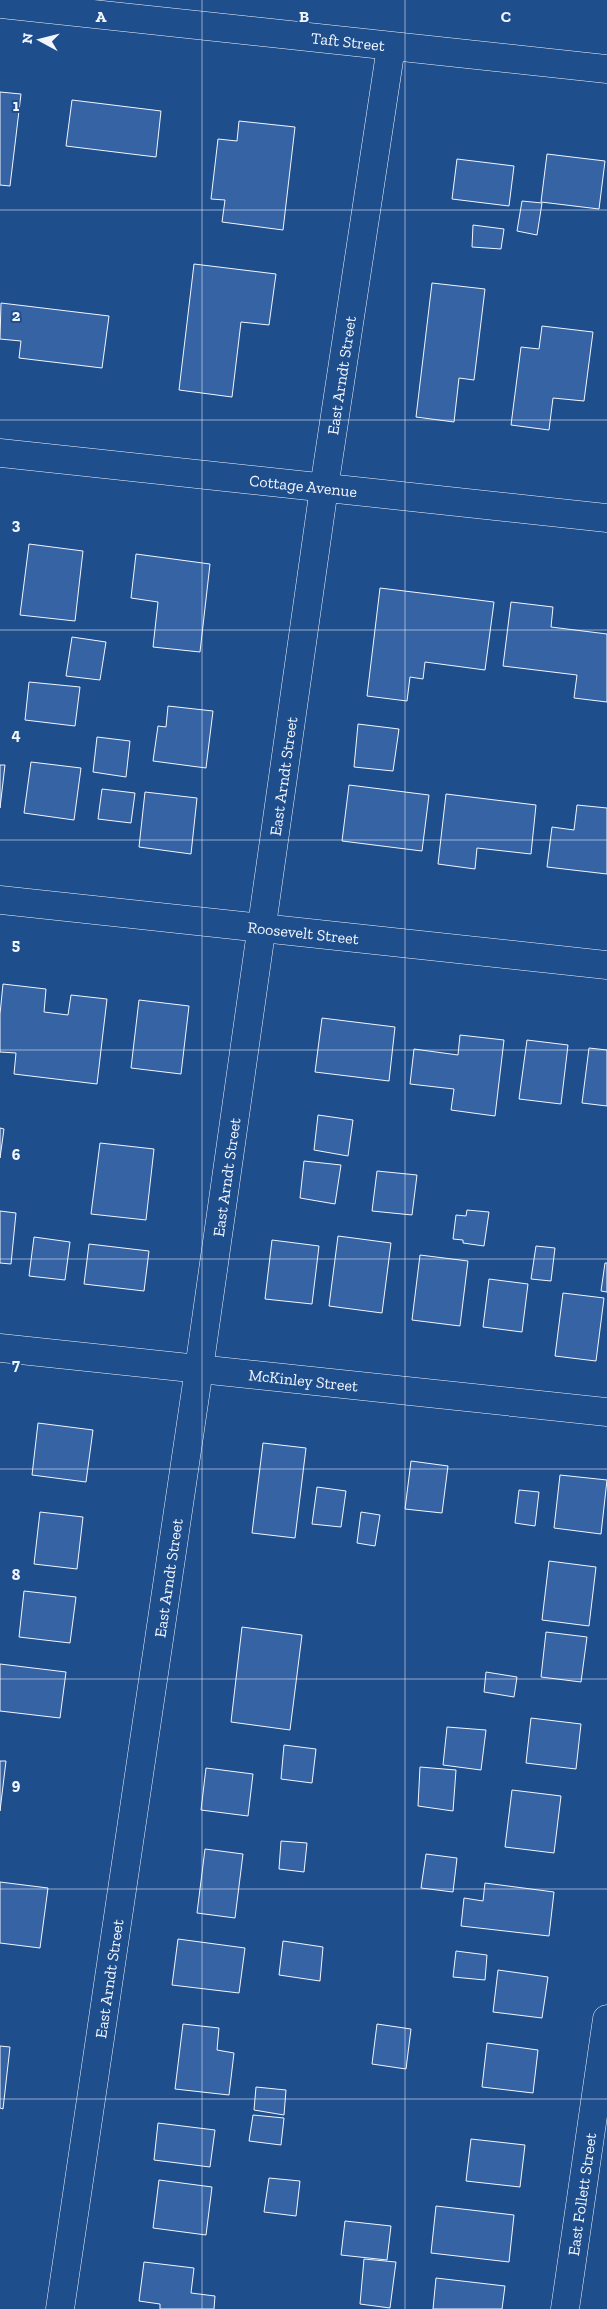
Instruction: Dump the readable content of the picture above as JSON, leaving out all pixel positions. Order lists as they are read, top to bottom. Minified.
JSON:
{"streets":{"street":["Taft Street","East Arndt Street","Cottage Avenue","Roosevelt Street","McKinley Street","East Follett Street"]},"crossings":[["Taft Street","East Arndt Street"],["East Arndt Street","Cottage Avenue"],["East Arndt Street","Roosevelt Street"],["East Arndt Street","McKinley Street"]],"north":"left","grid":{"columns":["A","B","C"],"rows":["1","2","3","4","5","6","7","8","9"]}}
